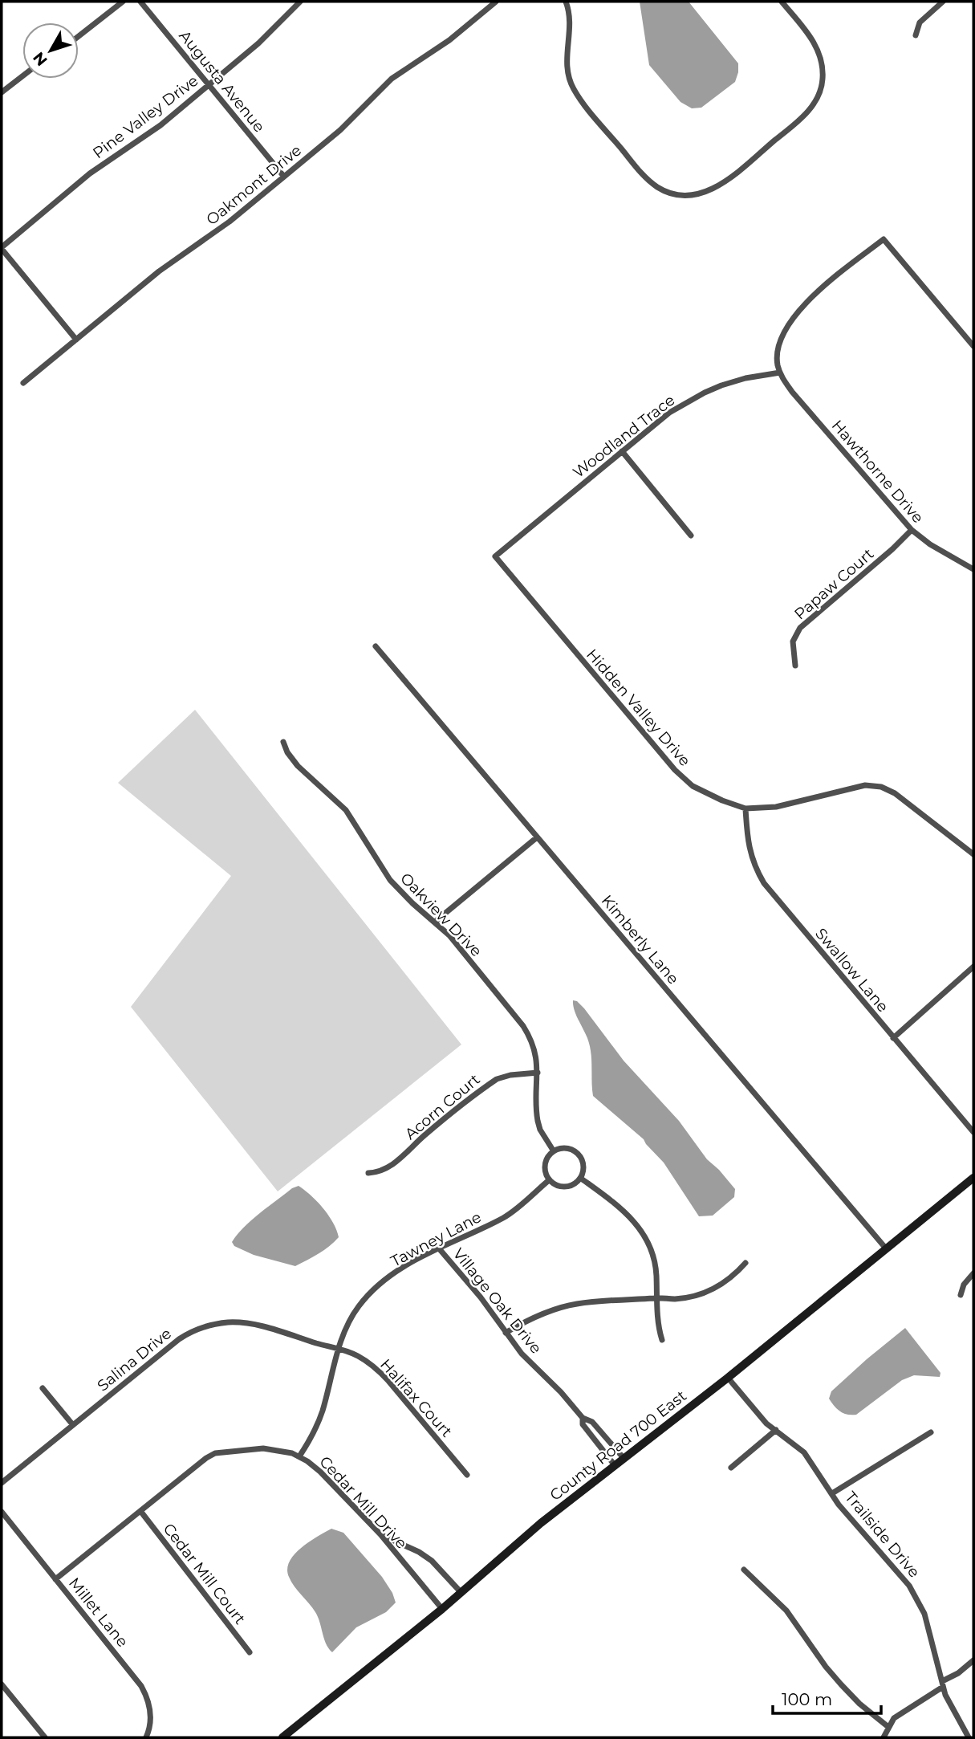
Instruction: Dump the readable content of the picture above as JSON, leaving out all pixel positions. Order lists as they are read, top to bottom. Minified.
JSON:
{"streets":{"main road":["County Road 700 East"],"street":["Augusta Avenue","Pine Valley Drive","Oakmont Drive","Woodland Trace","Hawthorne Drive","Papaw Court","Hidden Valley Drive","Oakview Drive","Kimberly Lane","Swallow Lane","Acorn Court","Tawney Lane","Village Oak Drive","Salina Drive","Halifax Court","Cedar Mill Drive","Trailside Drive","Cedar Mill Court","Millet Lane"]},"crossings":[["Augusta Avenue","Pine Valley Drive"],["Augusta Avenue","Oakmont Drive"],["Woodland Trace","Hawthorne Drive"],["Woodland Trace","Hidden Valley Drive"],["Hawthorne Drive","Papaw Court"],["Hidden Valley Drive","Swallow Lane"],["Oakview Drive","Acorn Court"],["Oakview Drive","Tawney Lane"],["Kimberly Lane","County Road 700 East"],["Tawney Lane","Village Oak Drive"],["Tawney Lane","Salina Drive"],["Tawney Lane","Halifax Court"],["Tawney Lane","Cedar Mill Drive"],["Village Oak Drive","County Road 700 East"],["Salina Drive","Halifax Court"],["County Road 700 East","Cedar Mill Drive"],["County Road 700 East","Trailside Drive"],["Cedar Mill Drive","Cedar Mill Court"],["Cedar Mill Drive","Millet Lane"]],"scale_bar":"100 m","north":"bottom left"}
